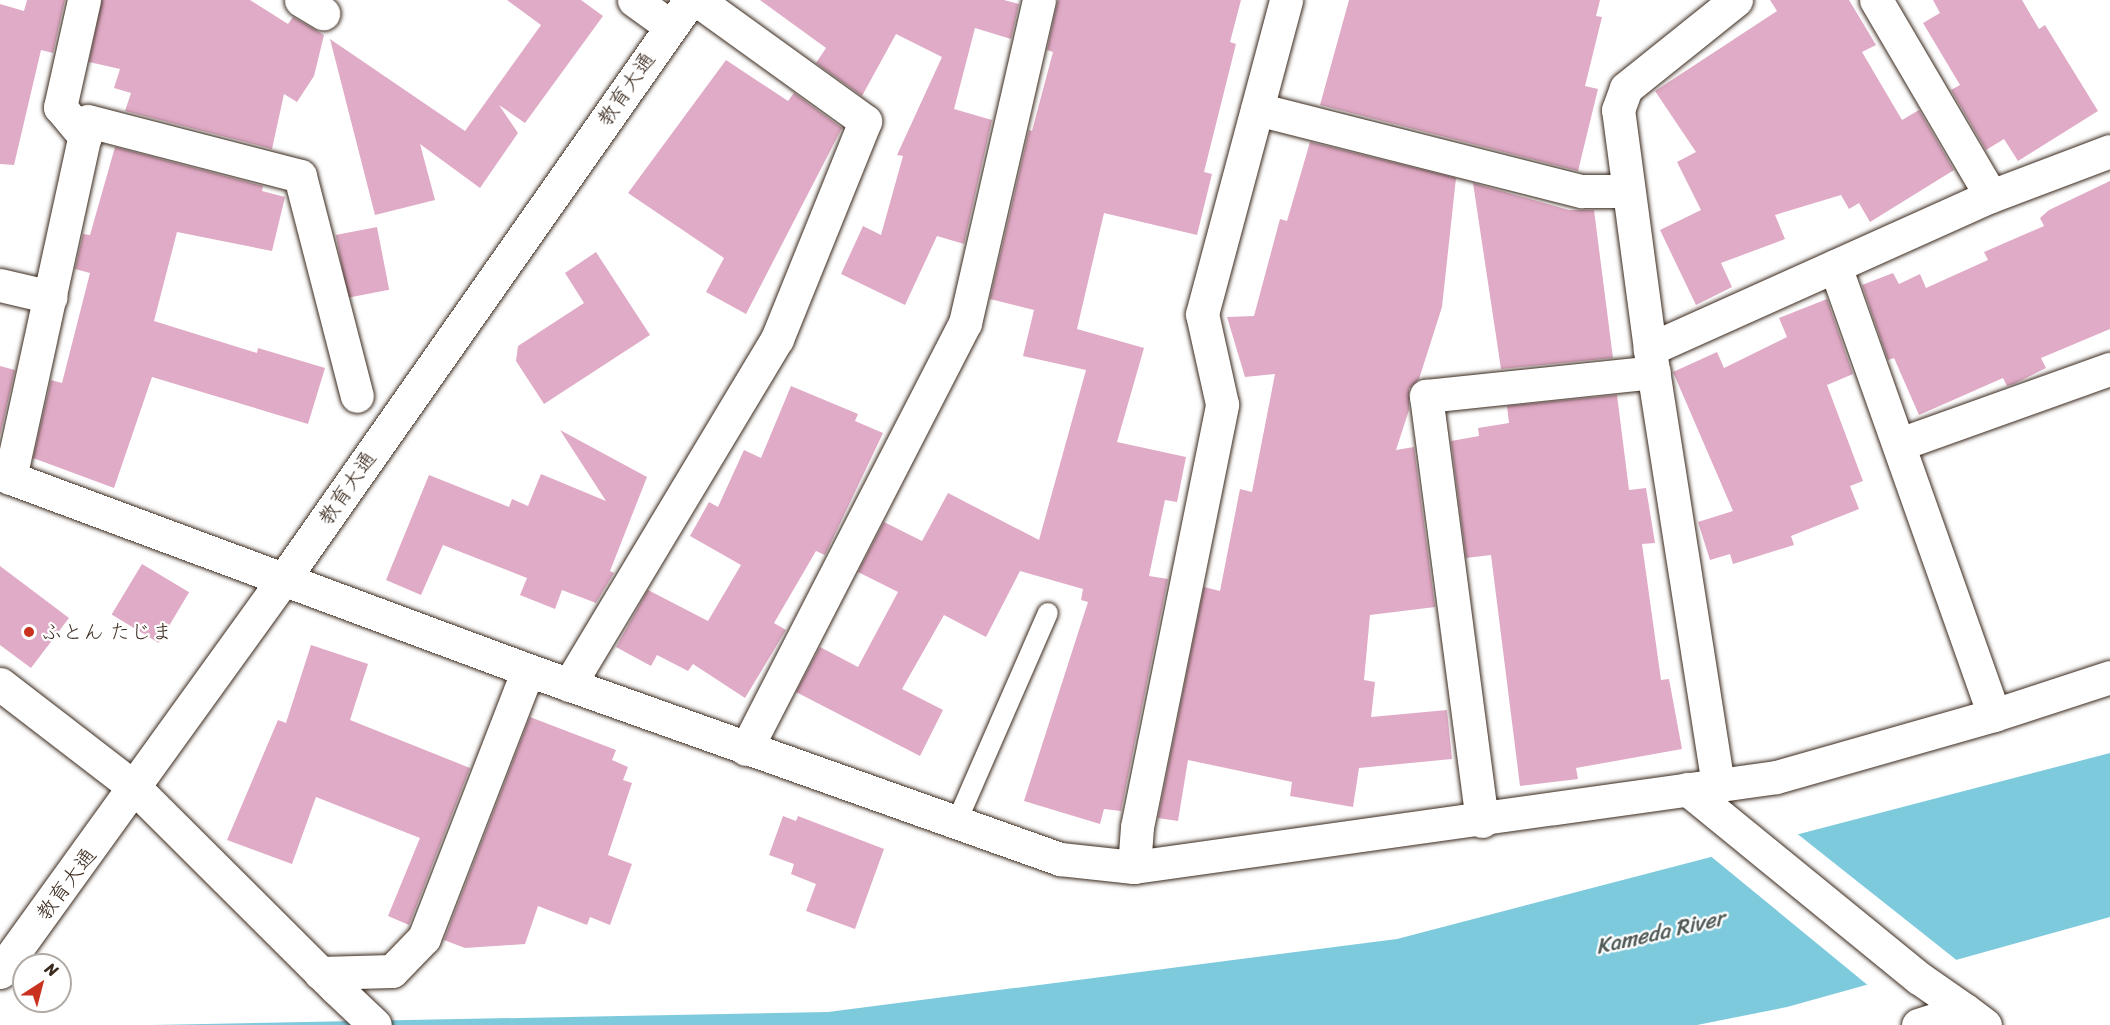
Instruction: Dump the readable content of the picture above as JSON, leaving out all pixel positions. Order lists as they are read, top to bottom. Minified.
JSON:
{"streets":{"street":["教育大通"]},"water":["Kameda River"],"places":["ふとん たじま"],"north":"top right"}
